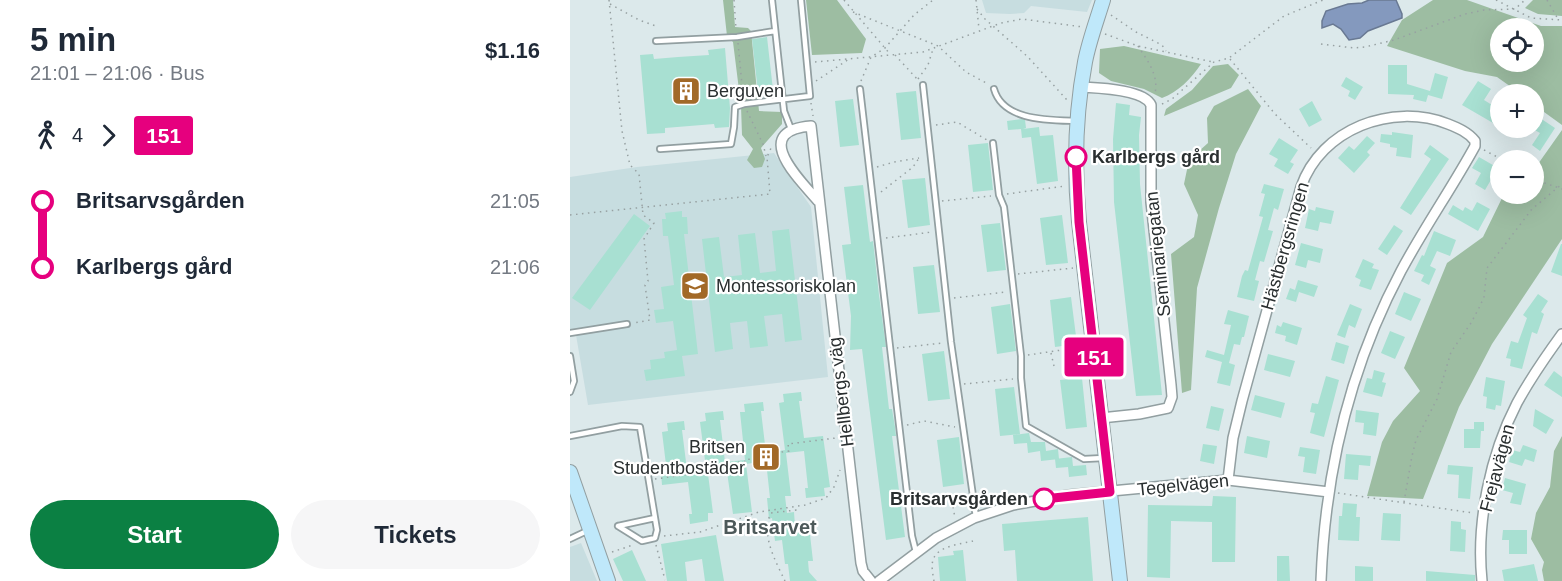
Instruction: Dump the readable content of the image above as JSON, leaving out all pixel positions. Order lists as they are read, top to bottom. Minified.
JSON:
{"streets":{"street":["Hästbergsringen","Seminariegatan","Hellbergs väg","Frejavägen","Tegelvägen"]},"crossings":[["Hästbergsringen","Tegelvägen"]],"districts":["Britsarvet"],"places":{"building":["Berguven","Britsen Studentbostäder"],"other":["Karlbergs gård","Britsarvsgården"],"school or university":["Montessoriskolan"]},"lines":["bus line 151"],"page":{"heading":["5 min","21:01 – 21:06 · Bus","$1.16"],"on_map":"151","map_buttons":["+","−"],"legs":["4","151"],"list":[{"name":"Britsarvsgården","value":"21:05"},{"name":"Karlbergs gård","value":"21:06"}],"buttons":["Start","Tickets"]}}
